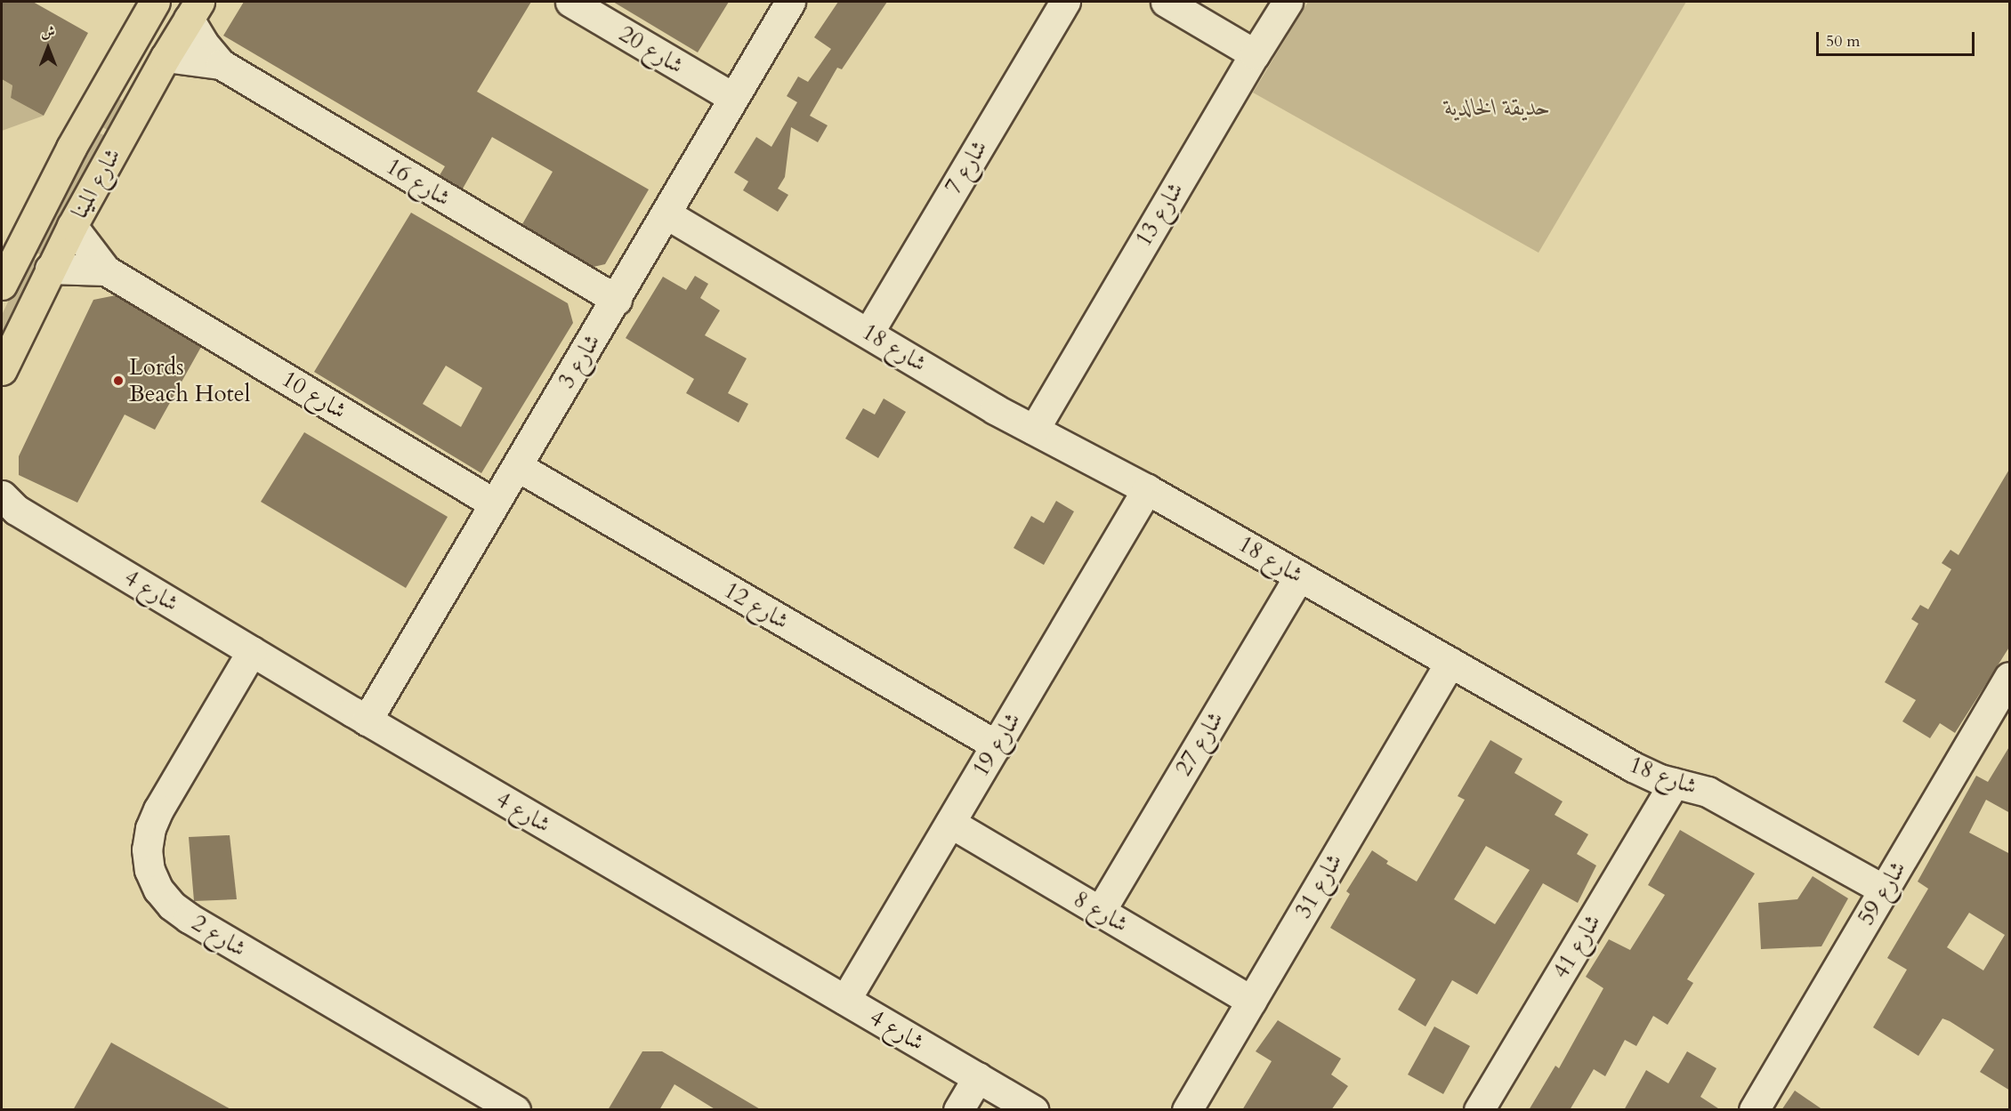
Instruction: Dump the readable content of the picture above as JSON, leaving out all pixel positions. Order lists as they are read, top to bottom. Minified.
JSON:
{"streets":{"main road":["شارع المينا"],"street":["شارع 20","شارع 7","شارع 16","شارع 13","شارع 18","شارع 3","شارع 10","شارع 4","شارع 12","شارع 27","شارع 19","شارع 31","شارع 59","شارع 8","شارع 2","شارع 41"]},"crossings":[["شارع 20","شارع 3"],["شارع 7","شارع 18"],["شارع 16","شارع المينا"],["شارع 16","شارع 3"],["شارع المينا","شارع 10"],["شارع 13","شارع 18"],["شارع 18","شارع 3"],["شارع 18","شارع 27"],["شارع 18","شارع 19"],["شارع 18","شارع 31"],["شارع 18","شارع 59"],["شارع 18","شارع 41"],["شارع 3","شارع 10"],["شارع 3","شارع 4"],["شارع 3","شارع 12"],["شارع 4","شارع 19"],["شارع 4","شارع 2"],["شارع 12","شارع 19"],["شارع 27","شارع 8"],["شارع 19","شارع 8"],["شارع 31","شارع 8"]],"parks":["حديقة الخالدية"],"places":["Lords Beach Hotel"],"scale_bar":"50 m","north":"top"}
